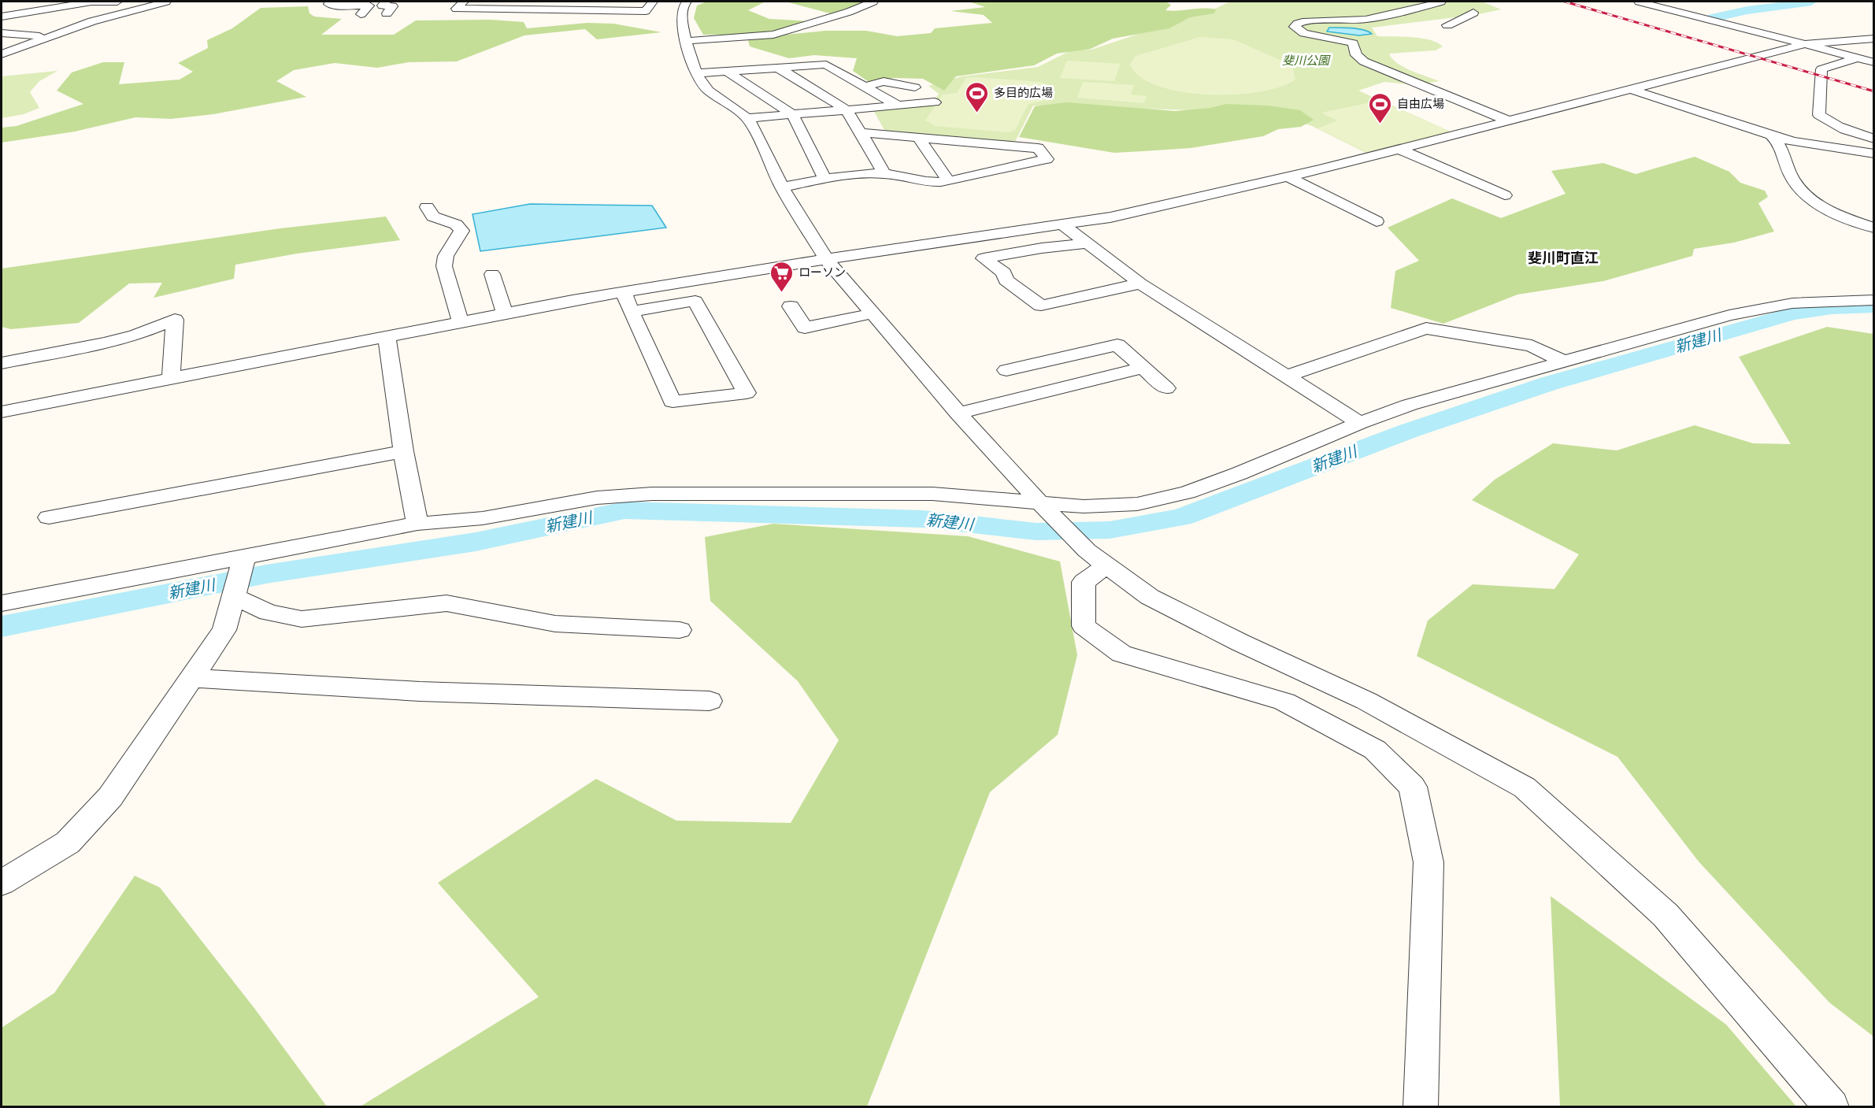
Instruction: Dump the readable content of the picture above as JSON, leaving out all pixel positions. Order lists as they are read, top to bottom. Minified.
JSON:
{"districts":["斐川町直江"],"water":["新建川"],"parks":["斐川公園"],"places":{"sports":["多目的広場","自由広場"],"supermarket":["ローソン"]}}
